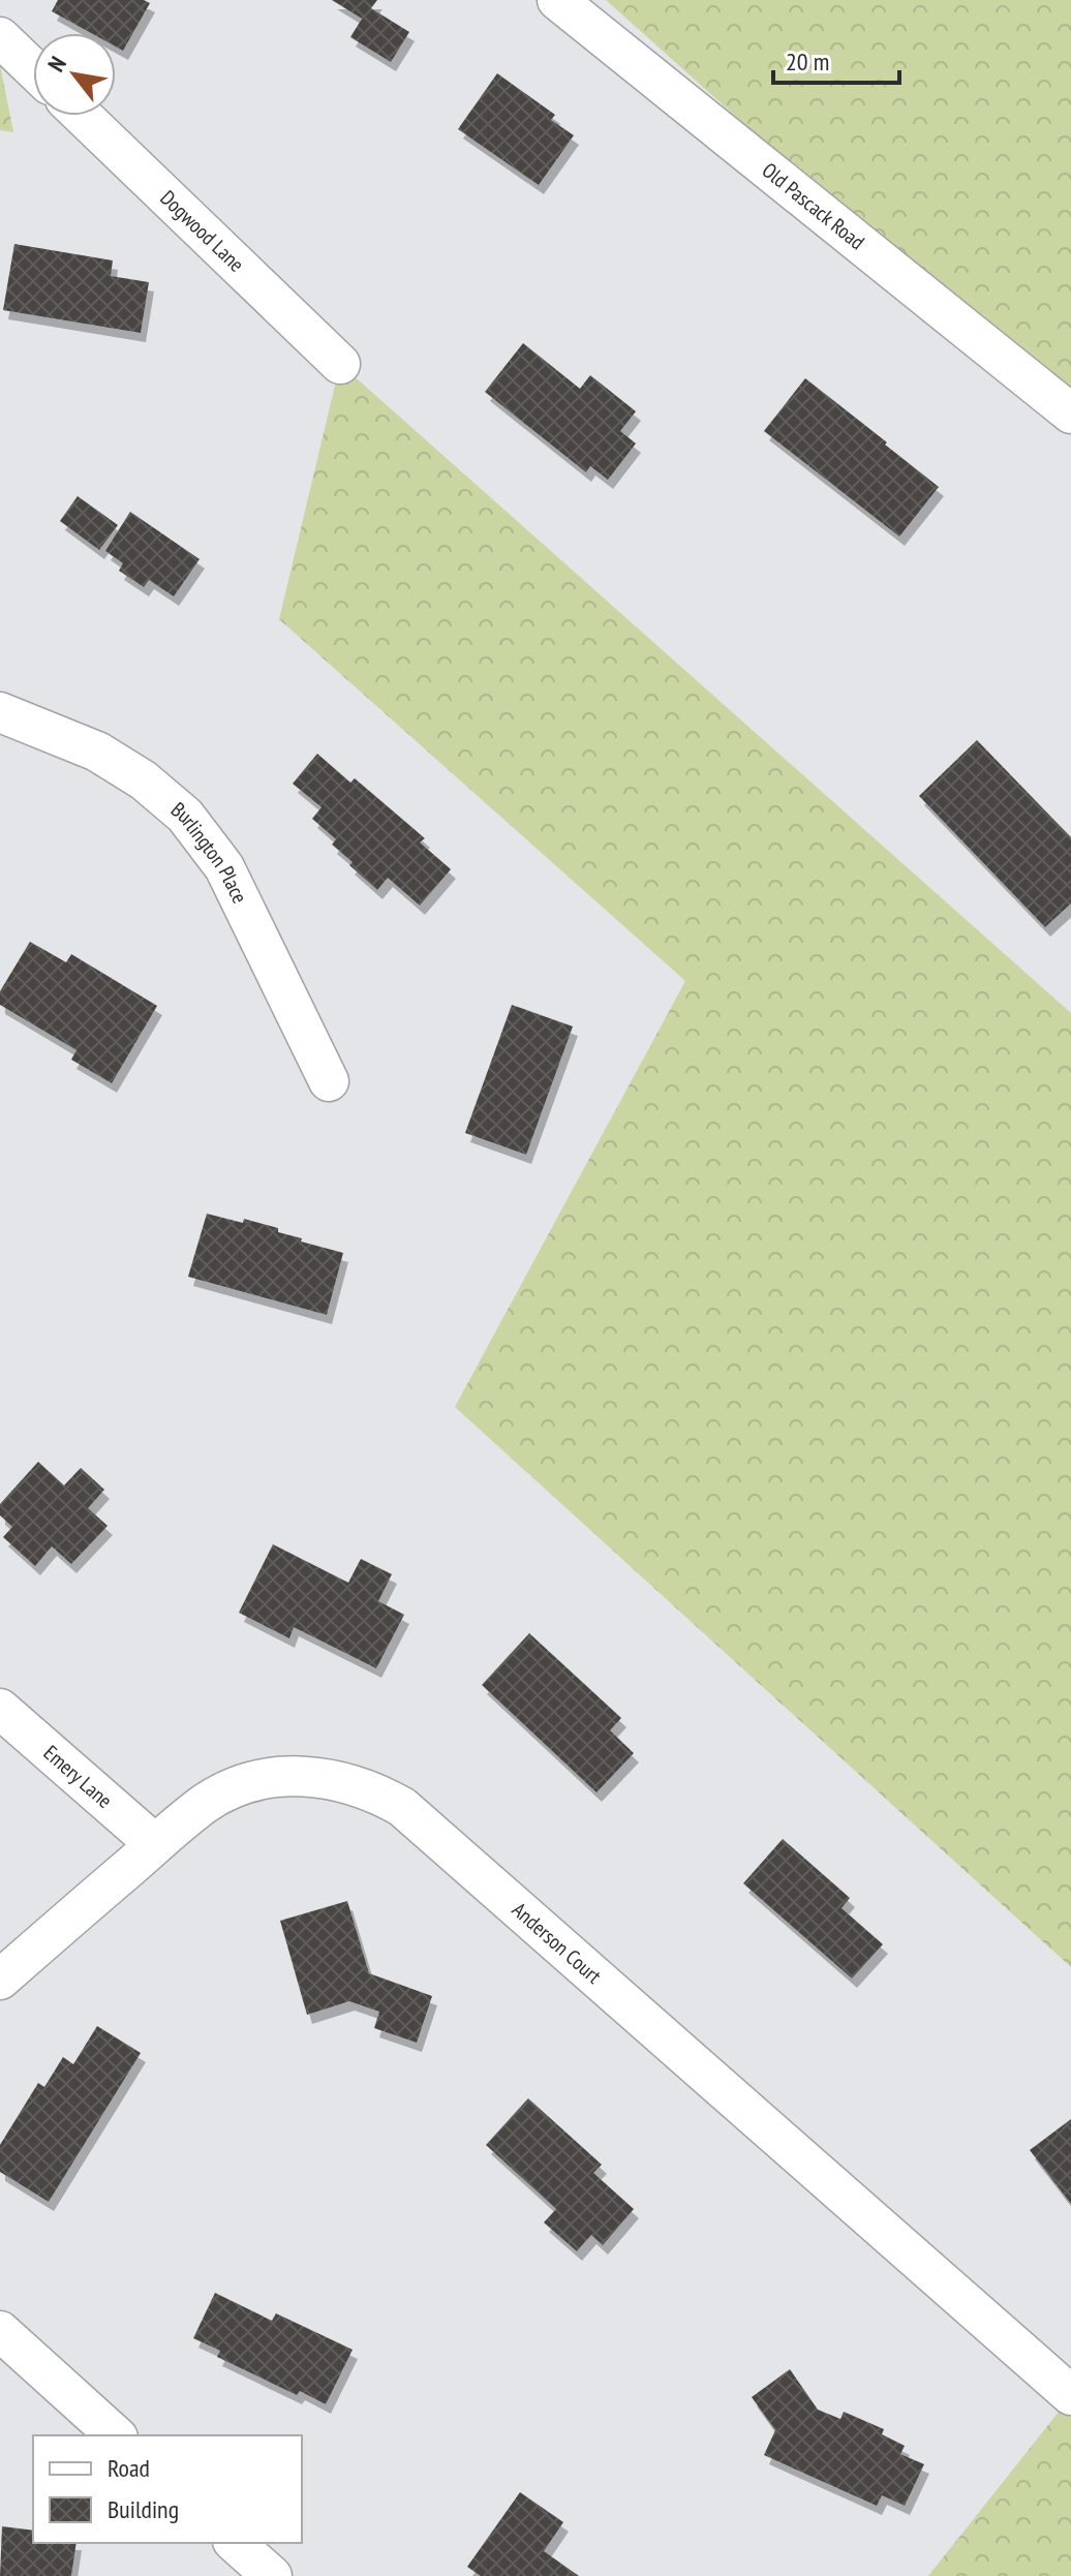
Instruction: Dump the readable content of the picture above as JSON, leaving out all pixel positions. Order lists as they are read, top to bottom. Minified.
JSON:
{"streets":{"street":["Old Pascack Road","Dogwood Lane","Burlington Place","Emery Lane","Anderson Court"]},"crossings":[["Emery Lane","Anderson Court"]],"legend":["Road","Building"],"scale_bar":"20 m","north":"top left"}
